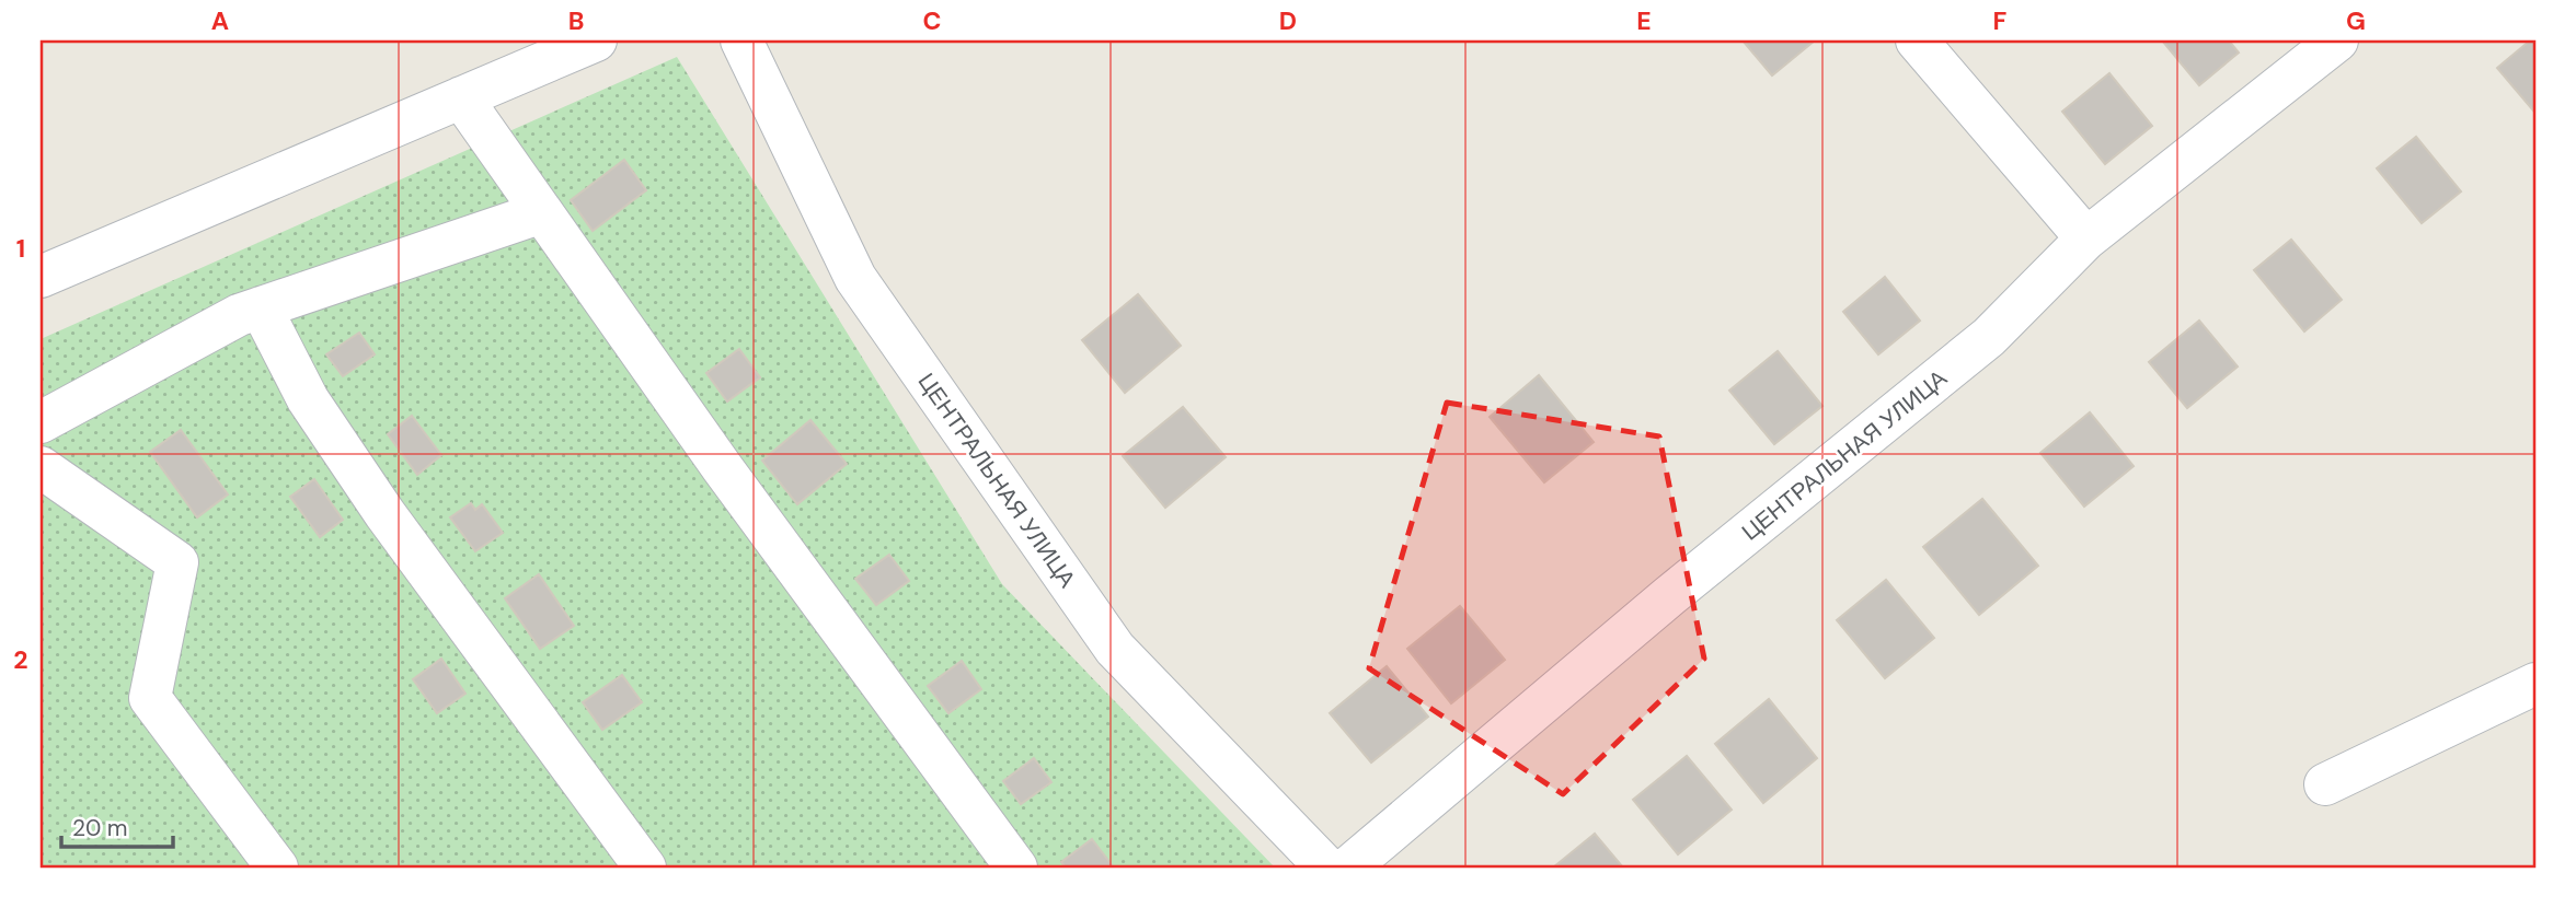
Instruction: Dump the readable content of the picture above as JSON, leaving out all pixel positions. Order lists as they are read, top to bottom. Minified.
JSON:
{"streets":{"street":["ЦЕНТРАЛЬНАЯ УЛИЦА"]},"scale_bar":"20 m","grid":{"columns":["A","B","C","D","E","F","G"],"rows":["1","2"]}}
